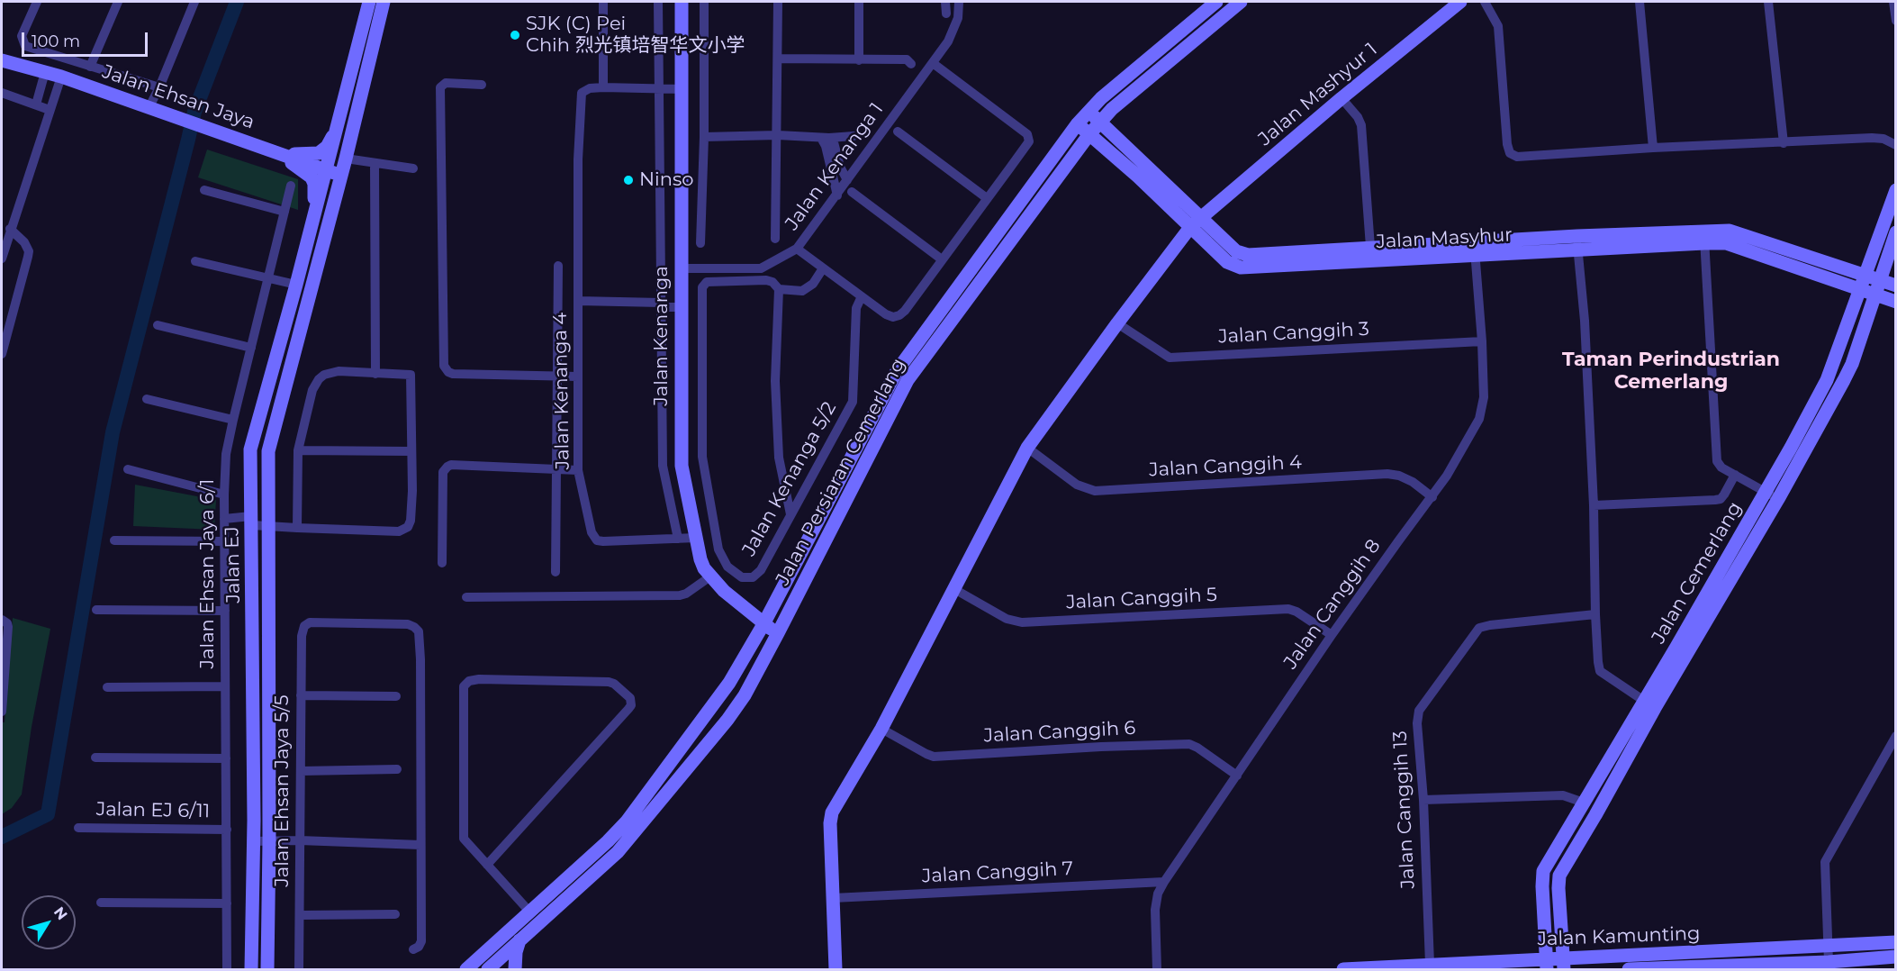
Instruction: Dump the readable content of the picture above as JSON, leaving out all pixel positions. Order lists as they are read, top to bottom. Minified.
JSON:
{"streets":{"main road":["Jalan Mashyur 1","Jalan Ehsan Jaya","Jalan Masyhur","Jalan Kenanga","Jalan Persiaran Cemerlang","Jalan EJ","Jalan Cemerlang","Jalan Kamunting"],"street":["Jalan Kenanga 1","Jalan Canggih 3","Jalan Kenanga 4","Jalan Canggih 4","Jalan Kenanga 5/2","Jalan Ehsan Jaya 6/1","Jalan Canggih 5","Jalan Canggih 8","Jalan Canggih 6","Jalan Ehsan Jaya 5/5","Jalan Canggih 13","Jalan EJ 6/11","Jalan Canggih 7"]},"crossings":[["Jalan Mashyur 1","Jalan Masyhur"],["Jalan Mashyur 1","Jalan Canggih 3"],["Jalan Mashyur 1","Jalan Canggih 4"],["Jalan Mashyur 1","Jalan Canggih 5"],["Jalan Mashyur 1","Jalan Canggih 6"],["Jalan Mashyur 1","Jalan Canggih 7"],["Jalan Ehsan Jaya","Jalan EJ"],["Jalan Kenanga 1","Jalan Kenanga"],["Jalan Masyhur","Jalan Persiaran Cemerlang"],["Jalan Masyhur","Jalan Cemerlang"],["Jalan Masyhur","Jalan Canggih 8"],["Jalan Canggih 3","Jalan Canggih 8"],["Jalan Kenanga","Jalan Kenanga 4"],["Jalan Kenanga","Jalan Persiaran Cemerlang"],["Jalan Canggih 4","Jalan Canggih 8"],["Jalan Cemerlang","Jalan Kamunting"],["Jalan Ehsan Jaya 6/1","Jalan EJ 6/11"],["Jalan Canggih 5","Jalan Canggih 8"],["Jalan Canggih 8","Jalan Canggih 6"],["Jalan Canggih 8","Jalan Canggih 7"],["Jalan Canggih 13","Jalan Kamunting"]],"districts":["Taman Perindustrian Cemerlang"],"places":["SJK (C) Pei Chih 烈光镇培智华文小学","Ninso"],"scale_bar":"100 m","north":"top right"}
